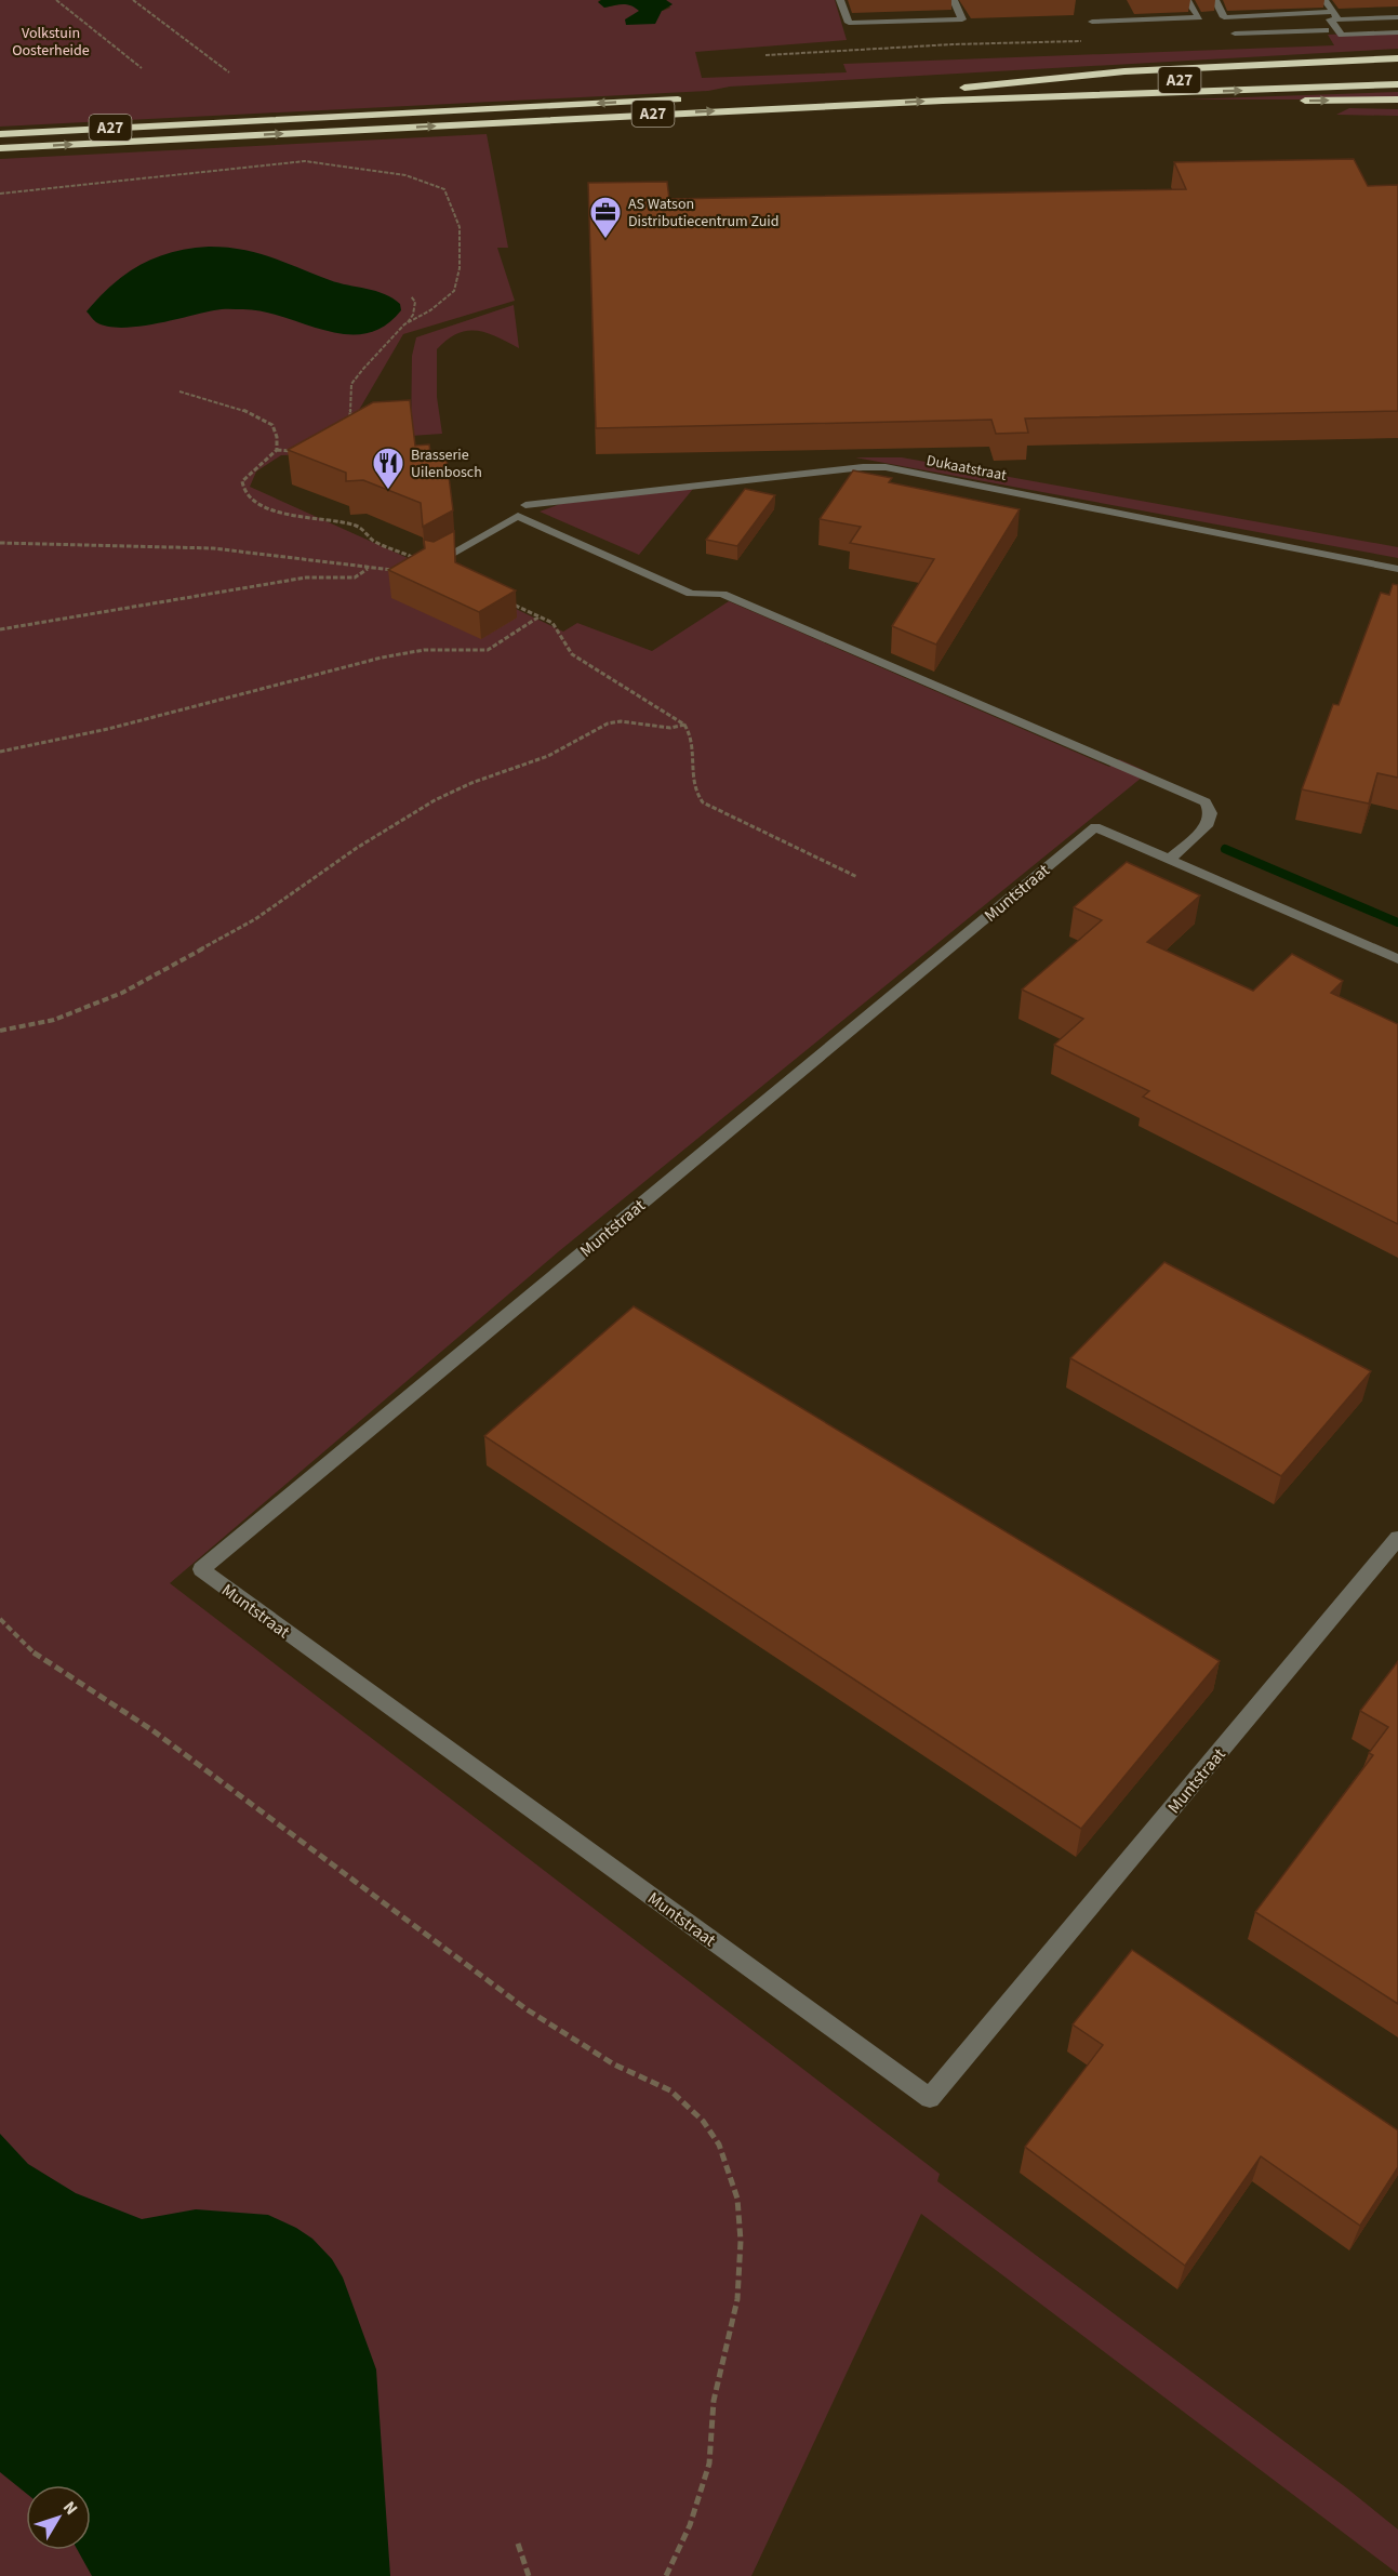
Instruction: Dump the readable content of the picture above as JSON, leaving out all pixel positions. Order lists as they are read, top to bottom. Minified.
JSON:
{"streets":{"highway":["A27"],"street":["Dukaatstraat","Muntstraat"]},"parks":["Volkstuin Oosterheide"],"places":{"office":["AS Watson Distributiecentrum Zuid"],"restaurant":["Brasserie Uilenbosch"]},"north":"top right"}
